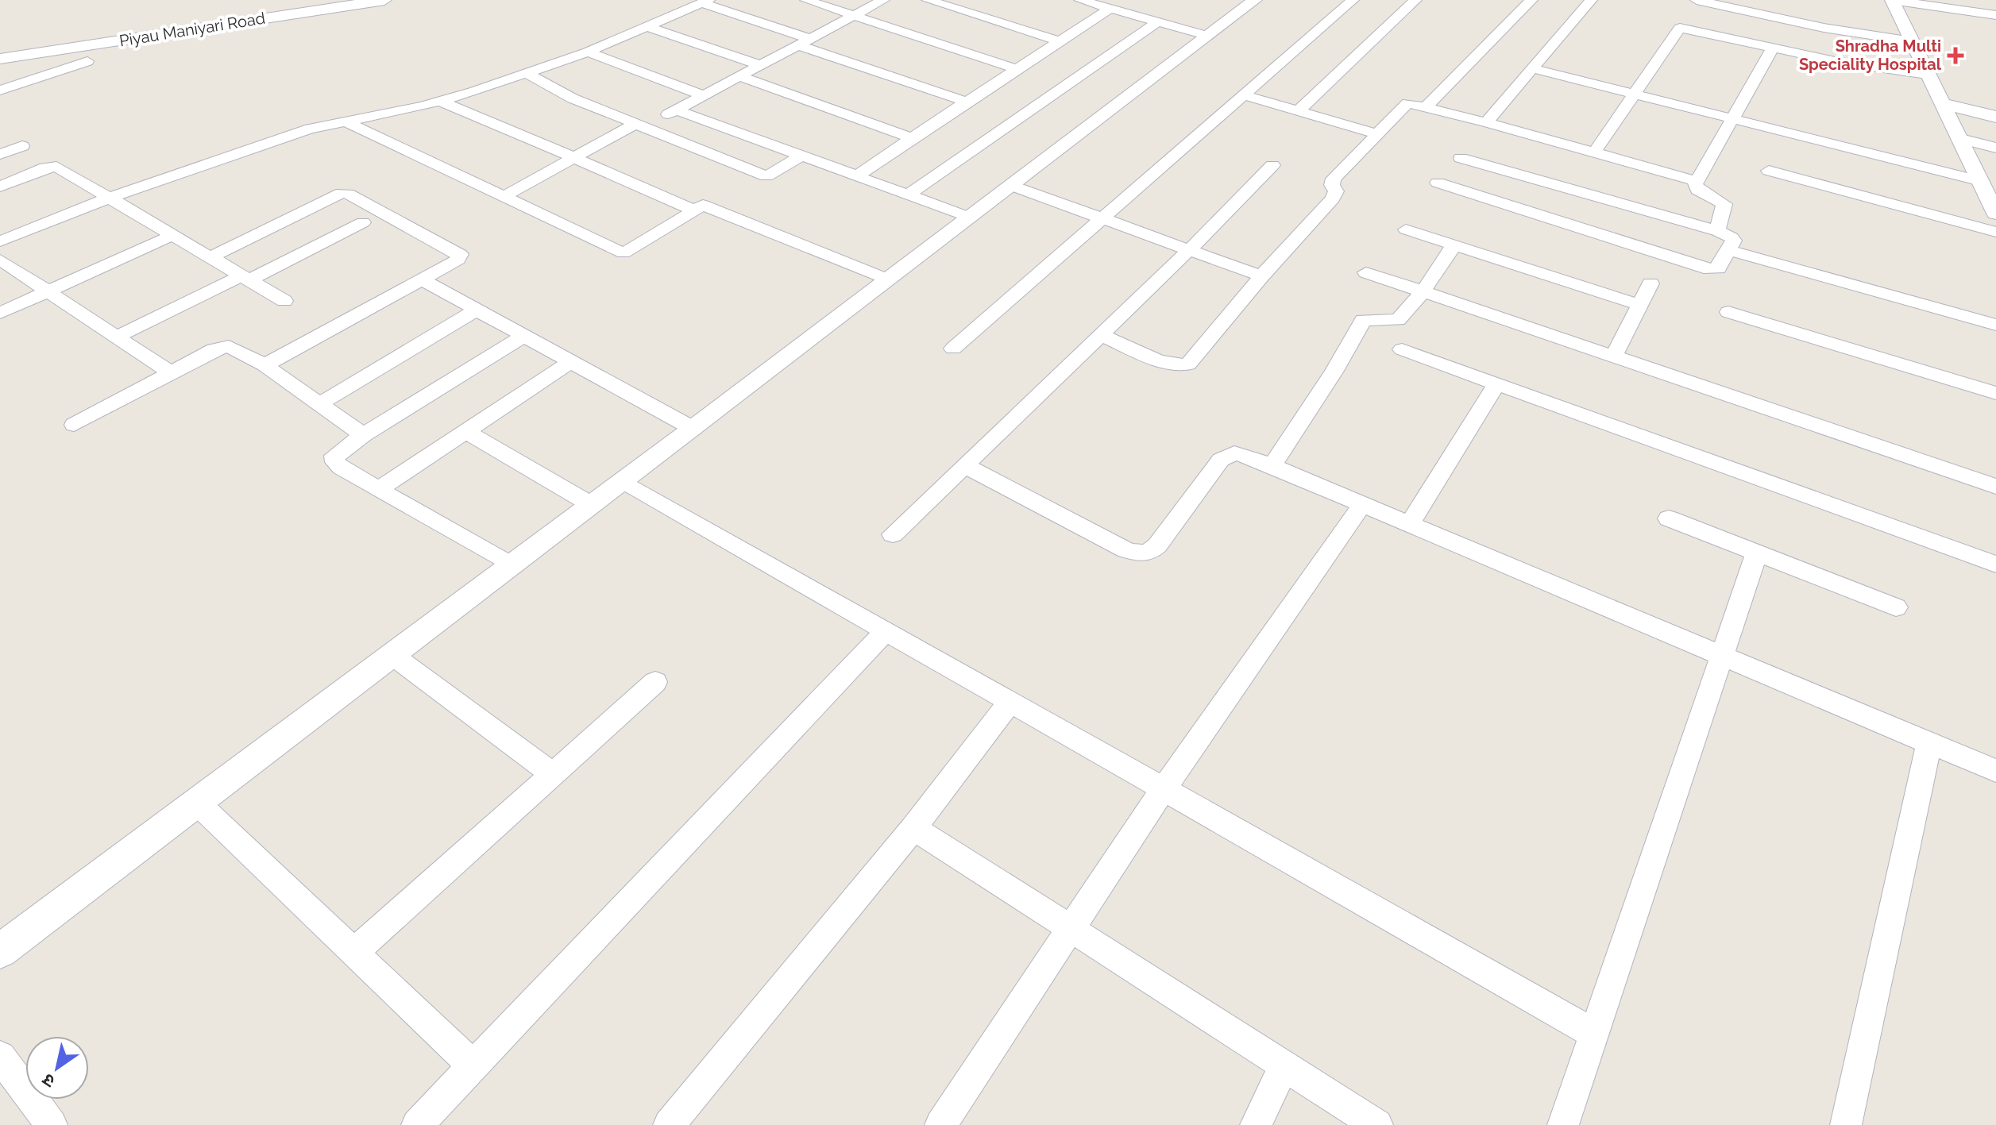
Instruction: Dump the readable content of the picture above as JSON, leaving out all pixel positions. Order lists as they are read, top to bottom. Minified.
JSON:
{"streets":{"street":["Piyau Maniyari Road"]},"places":{"health":["Shradha Multi Speciality Hospital"]},"north":"bottom left"}
